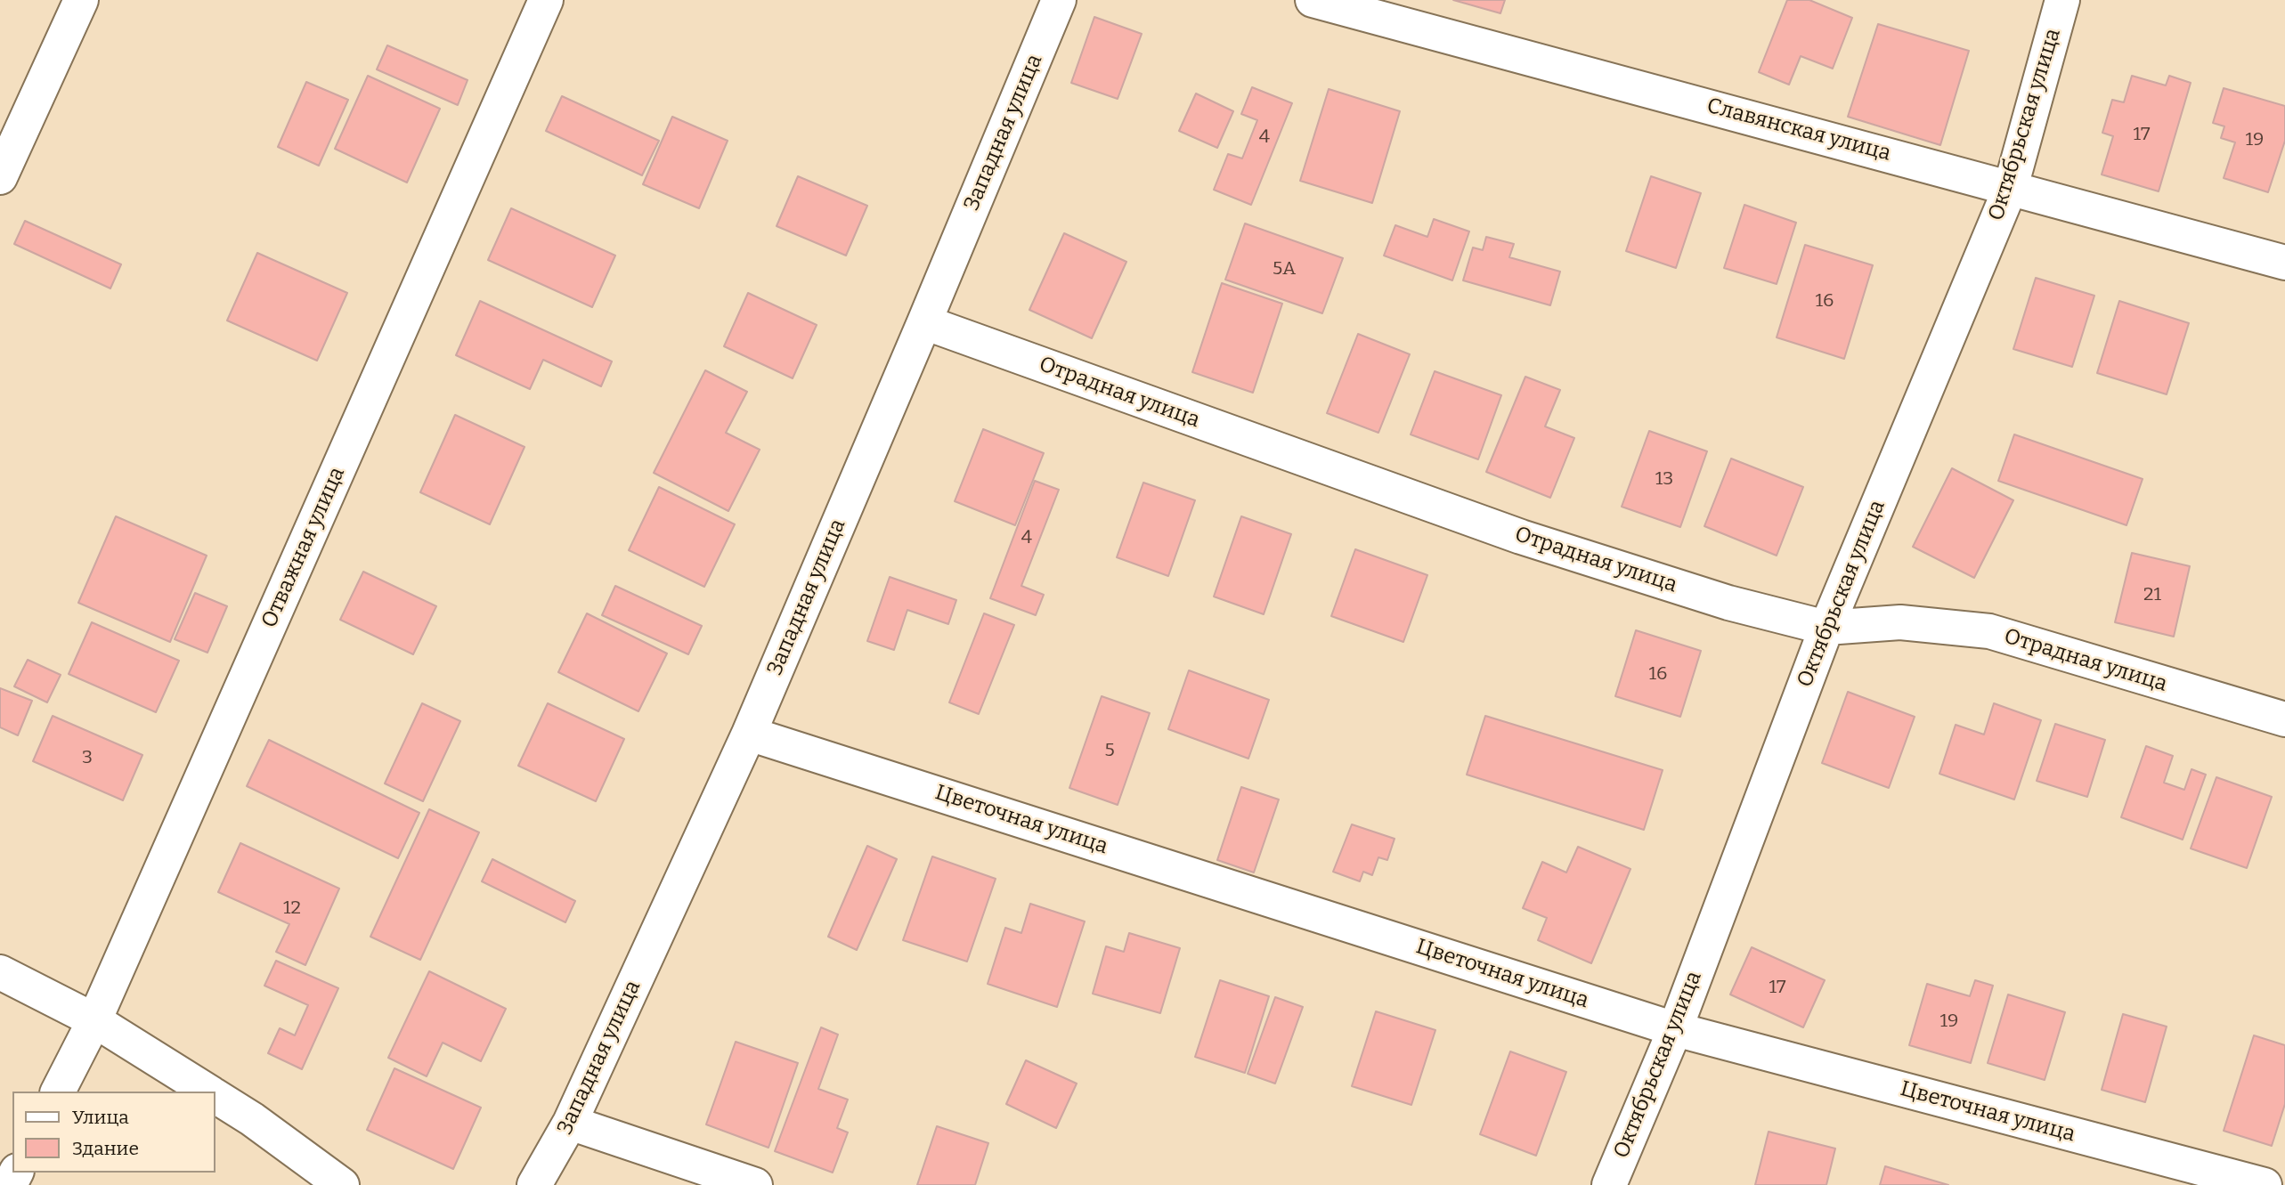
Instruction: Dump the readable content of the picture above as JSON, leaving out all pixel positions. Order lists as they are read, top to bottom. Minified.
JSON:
{"streets":{"street":["Октябрьская улица","Славянская улица","Западная улица","Отрадная улица","Отважная улица","Цветочная улица"]},"crossings":[["Октябрьская улица","Славянская улица"],["Октябрьская улица","Отрадная улица"],["Октябрьская улица","Цветочная улица"],["Западная улица","Отрадная улица"],["Западная улица","Цветочная улица"]],"house_numbers":["17","4","19","5А","16","13","4","21","16","5","3","12","17","19"],"legend":["Улица","Здание"]}
